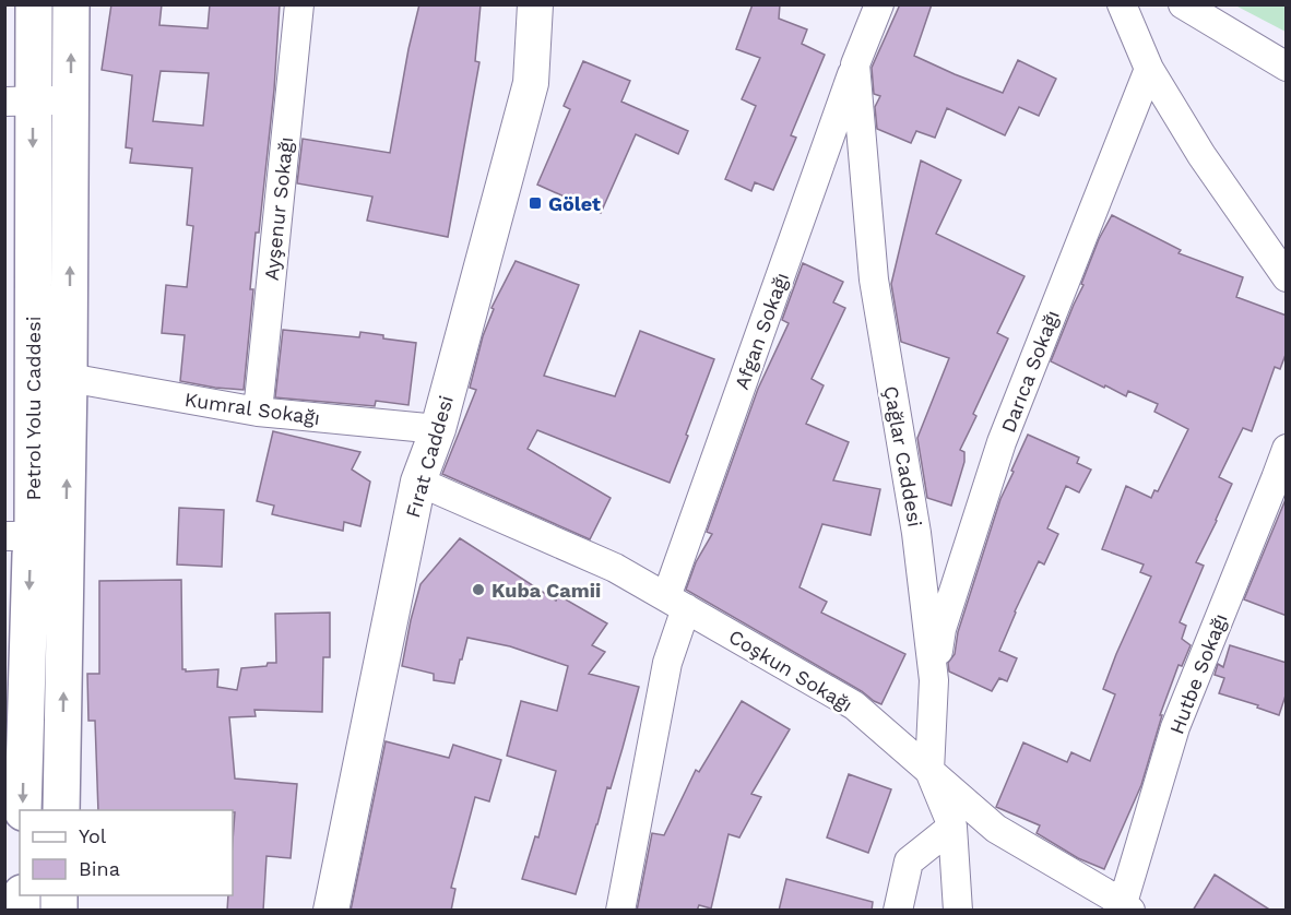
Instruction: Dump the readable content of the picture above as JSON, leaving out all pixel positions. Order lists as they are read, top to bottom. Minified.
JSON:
{"streets":{"main road":["Petrol Yolu Caddesi"],"street":["Ayşenur Sokağı","Afgan Sokağı","Darıca Sokağı","Kumral Sokağı","Fırat Caddesi","Çağlar Caddesi","Coşkun Sokağı","Hutbe Sokağı"]},"crossings":[["Ayşenur Sokağı","Kumral Sokağı"],["Afgan Sokağı","Çağlar Caddesi"],["Afgan Sokağı","Coşkun Sokağı"],["Darıca Sokağı","Çağlar Caddesi"],["Petrol Yolu Caddesi","Kumral Sokağı"],["Kumral Sokağı","Fırat Caddesi"],["Fırat Caddesi","Coşkun Sokağı"],["Çağlar Caddesi","Coşkun Sokağı"],["Coşkun Sokağı","Hutbe Sokağı"]],"places":{"transit":["Gölet"],"other":["Kuba Camii"]},"legend":["Yol","Bina"]}
